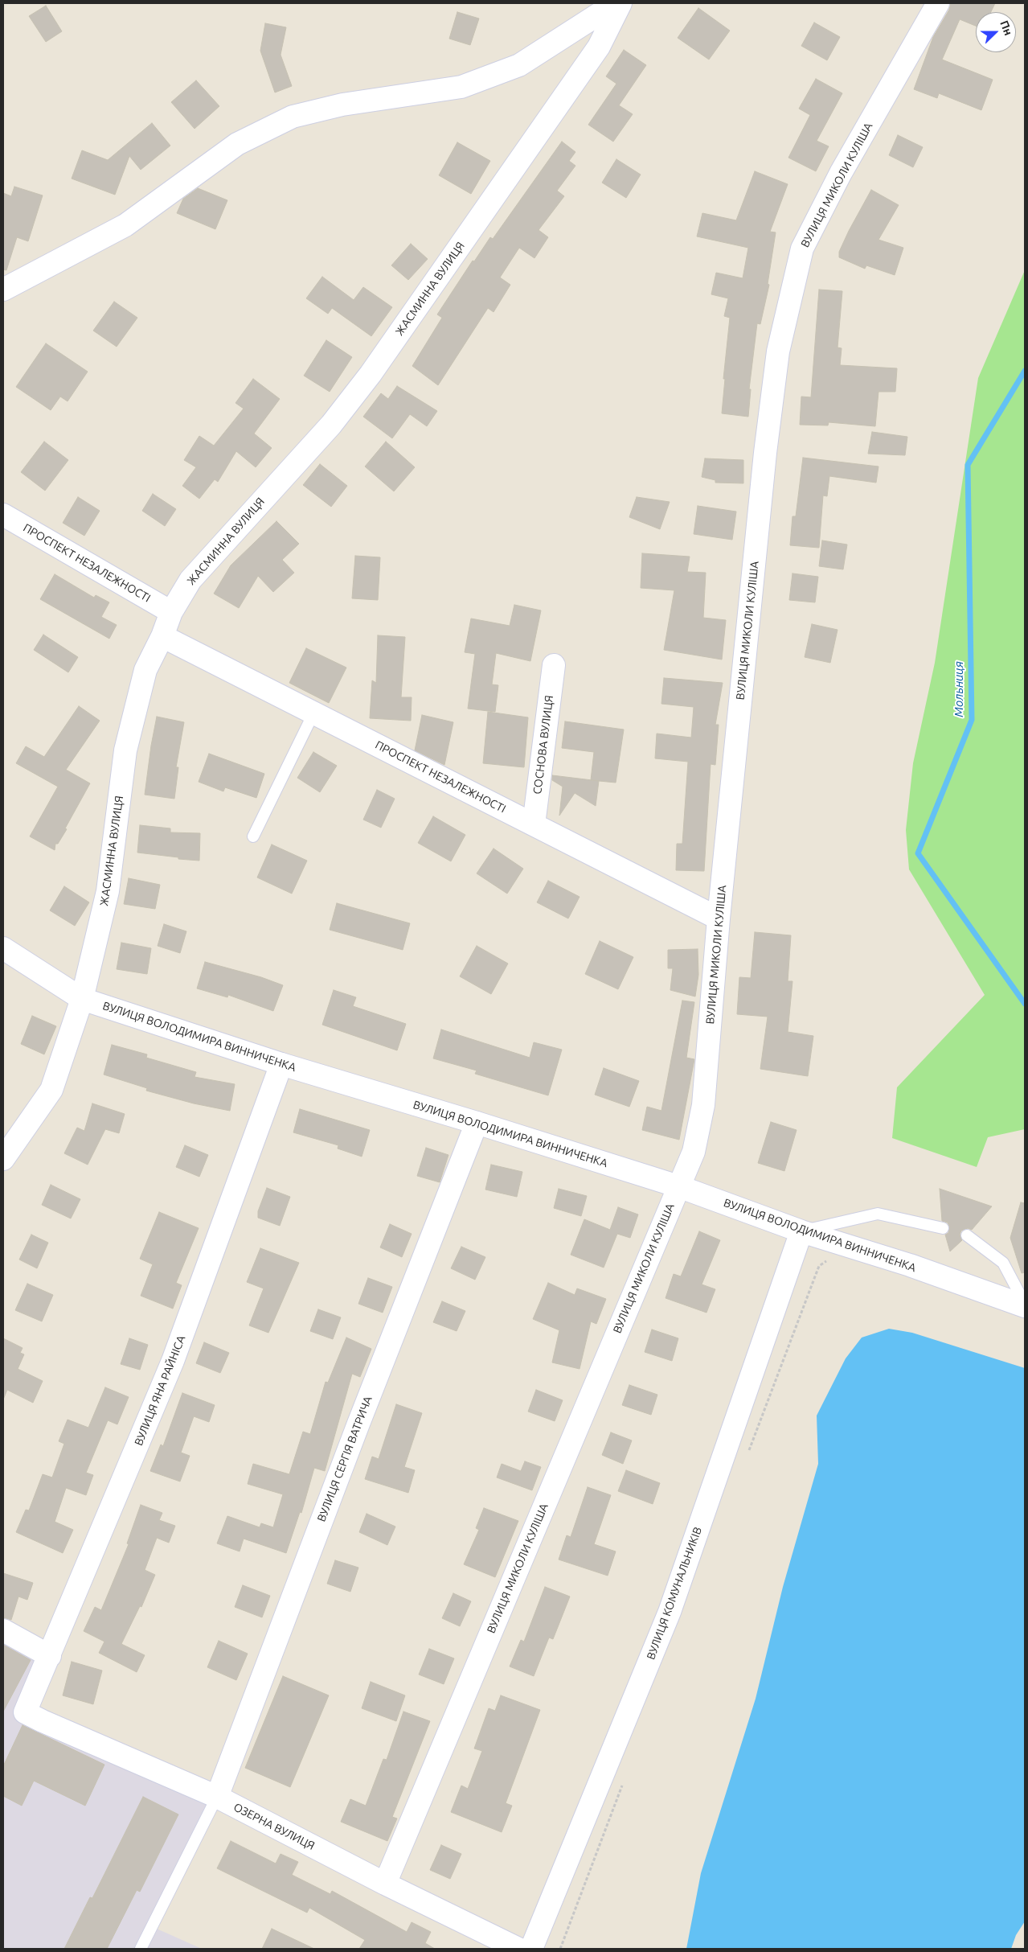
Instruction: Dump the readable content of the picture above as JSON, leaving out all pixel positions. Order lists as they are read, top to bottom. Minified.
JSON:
{"streets":{"street":["ВУЛИЦЯ МИКОЛИ КУЛІША","ЖАСМИННА ВУЛИЦЯ","ПРОСПЕКТ НЕЗАЛЕЖНОСТІ","СОСНОВА ВУЛИЦЯ","ВУЛИЦЯ ВОЛОДИМИРА ВИННИЧЕНКА","ВУЛИЦЯ ЯНА РАЙНІСА","ВУЛИЦЯ СЕРГІЯ ВАТРИЧА","ВУЛИЦЯ КОМУНАЛЬНИКІВ","ОЗЕРНА ВУЛИЦЯ"]},"crossings":[["ВУЛИЦЯ МИКОЛИ КУЛІША","ПРОСПЕКТ НЕЗАЛЕЖНОСТІ"],["ВУЛИЦЯ МИКОЛИ КУЛІША","ВУЛИЦЯ ВОЛОДИМИРА ВИННИЧЕНКА"],["ВУЛИЦЯ МИКОЛИ КУЛІША","ОЗЕРНА ВУЛИЦЯ"],["ЖАСМИННА ВУЛИЦЯ","ПРОСПЕКТ НЕЗАЛЕЖНОСТІ"],["ЖАСМИННА ВУЛИЦЯ","ВУЛИЦЯ ВОЛОДИМИРА ВИННИЧЕНКА"],["ПРОСПЕКТ НЕЗАЛЕЖНОСТІ","СОСНОВА ВУЛИЦЯ"],["ВУЛИЦЯ ВОЛОДИМИРА ВИННИЧЕНКА","ВУЛИЦЯ ЯНА РАЙНІСА"],["ВУЛИЦЯ ВОЛОДИМИРА ВИННИЧЕНКА","ВУЛИЦЯ СЕРГІЯ ВАТРИЧА"],["ВУЛИЦЯ ВОЛОДИМИРА ВИННИЧЕНКА","ВУЛИЦЯ КОМУНАЛЬНИКІВ"],["ВУЛИЦЯ ЯНА РАЙНІСА","ОЗЕРНА ВУЛИЦЯ"],["ВУЛИЦЯ СЕРГІЯ ВАТРИЧА","ОЗЕРНА ВУЛИЦЯ"]],"water":["Мольниця"],"north":"right"}
